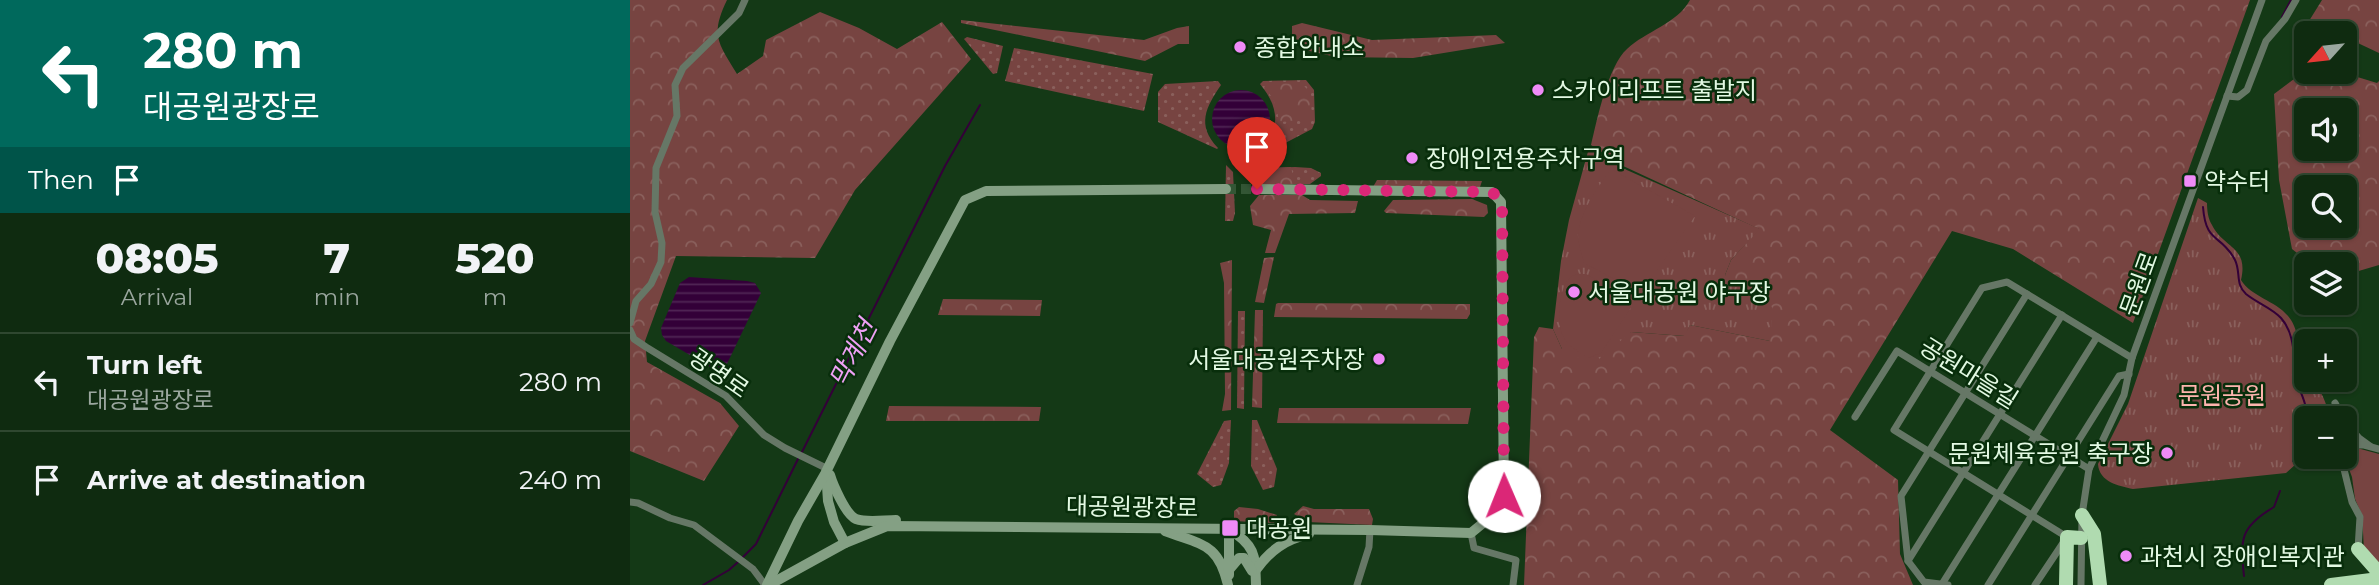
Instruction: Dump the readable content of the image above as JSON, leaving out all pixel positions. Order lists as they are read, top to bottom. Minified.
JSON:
{"streets":{"street":["문원로","광명로","공원마을길","대공원광장로"]},"crossings":[["문원로","공원마을길"]],"water":["막계천"],"parks":["문원공원"],"places":{"other":["종합안내소","스카이리프트 출발지","장애인전용주차구역","서울대공원 야구장","서울대공원주차장","문원체육공원 축구장","과천시 장애인복지관"],"transit":["약수터","대공원"]},"north":"bottom left","page":{"turn":["280 m","대공원광장로"],"map_buttons":["+","−"],"then":"Then","eta":["08:05","Arrival","7","min","520","m"],"list":[{"name":"Turn left","note":"대공원광장로","value":"280 m"},{"name":"Arrive at destination","value":"240 m"}]}}
